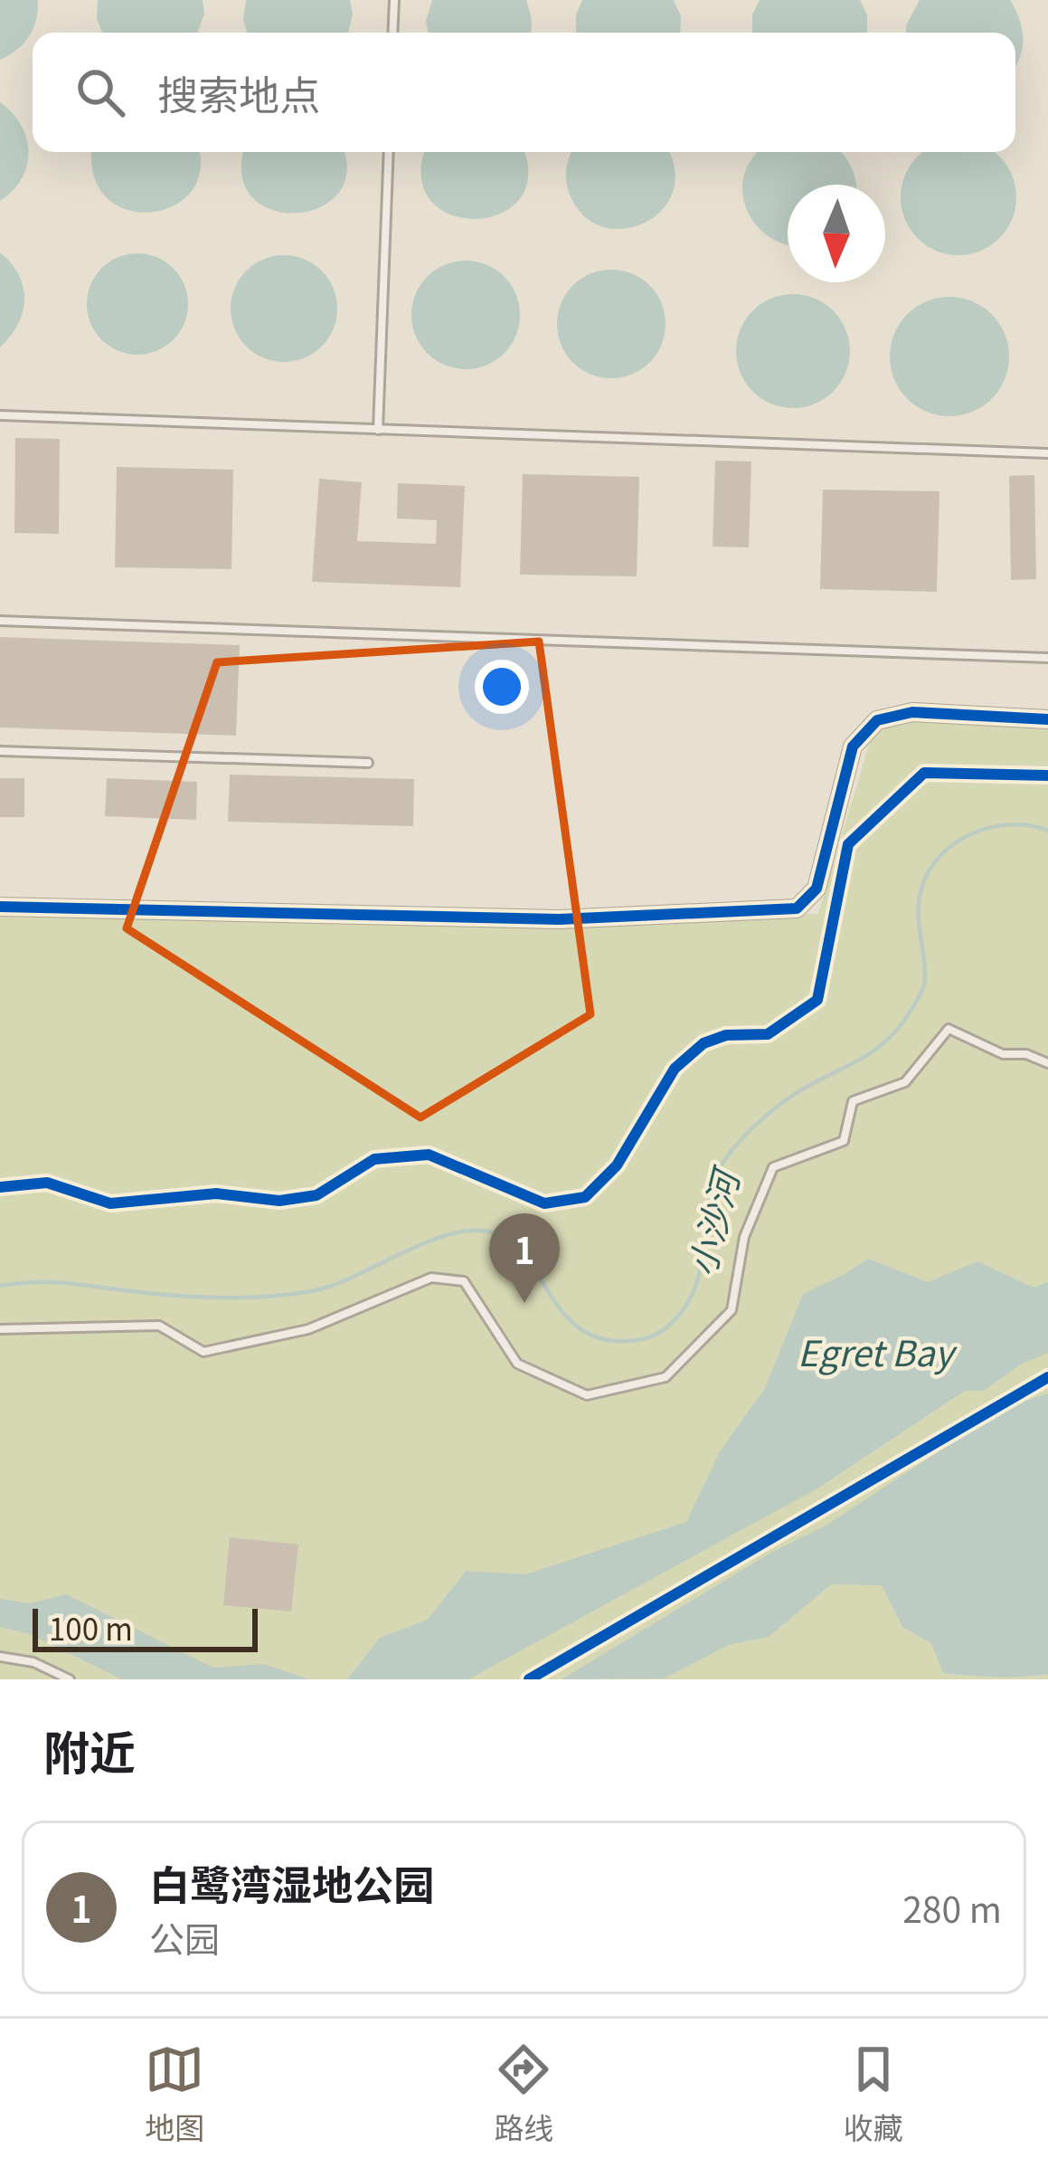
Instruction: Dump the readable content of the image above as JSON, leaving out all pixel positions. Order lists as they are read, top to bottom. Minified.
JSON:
{"water":["小沙河","Egret Bay"],"scale_bar":"100 m","north":"bottom","page":{"search":"搜索地点","pins":"1","scale":"100 m","heading":"附近","list":[{"mark":"1","name":"白鹭湾湿地公园","note":"公园","value":"280 m"}],"nav":["地图","路线","收藏"]}}
